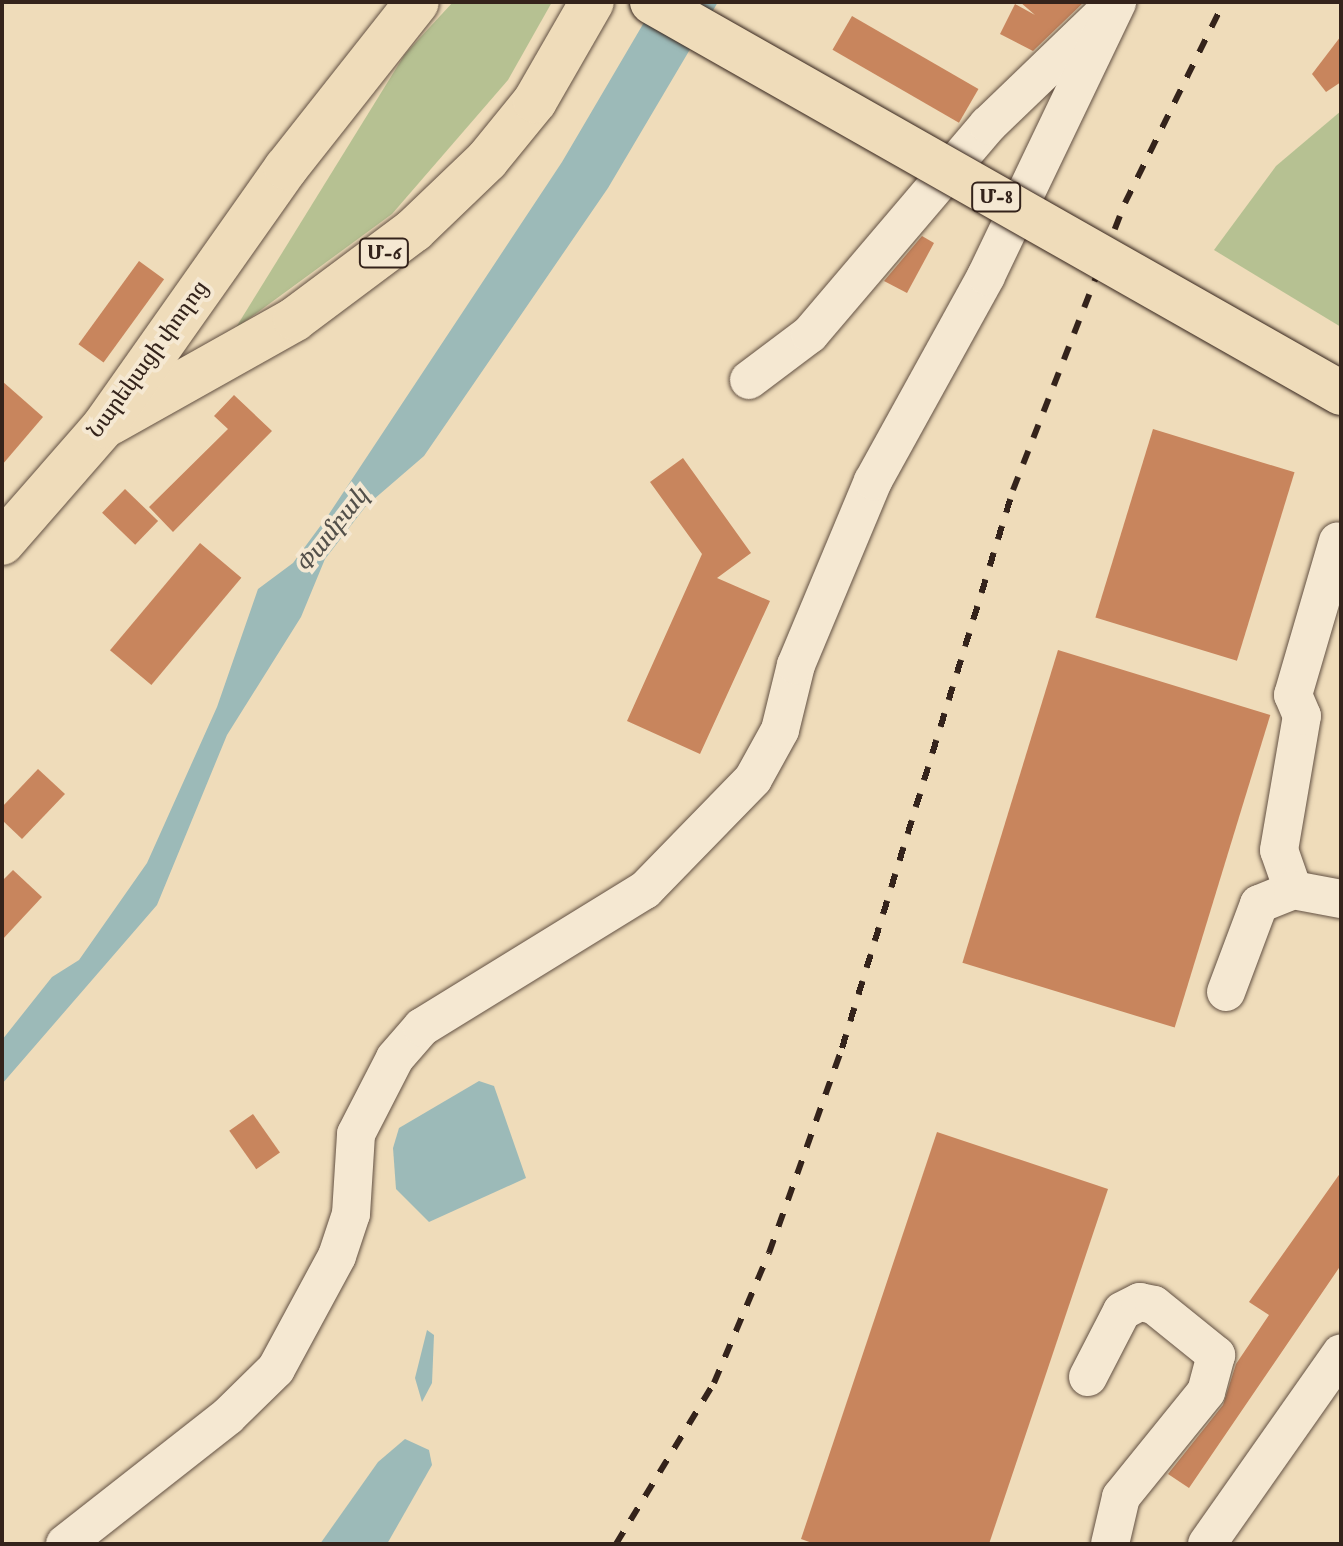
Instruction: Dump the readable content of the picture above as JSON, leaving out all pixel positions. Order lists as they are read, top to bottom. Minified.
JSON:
{"streets":{"highway":["Մ-8","Մ-6","Նարեկացի փողոց"]},"crossings":[["Մ-6","Նարեկացի փողոց"]],"water":["Փամբակ"]}
